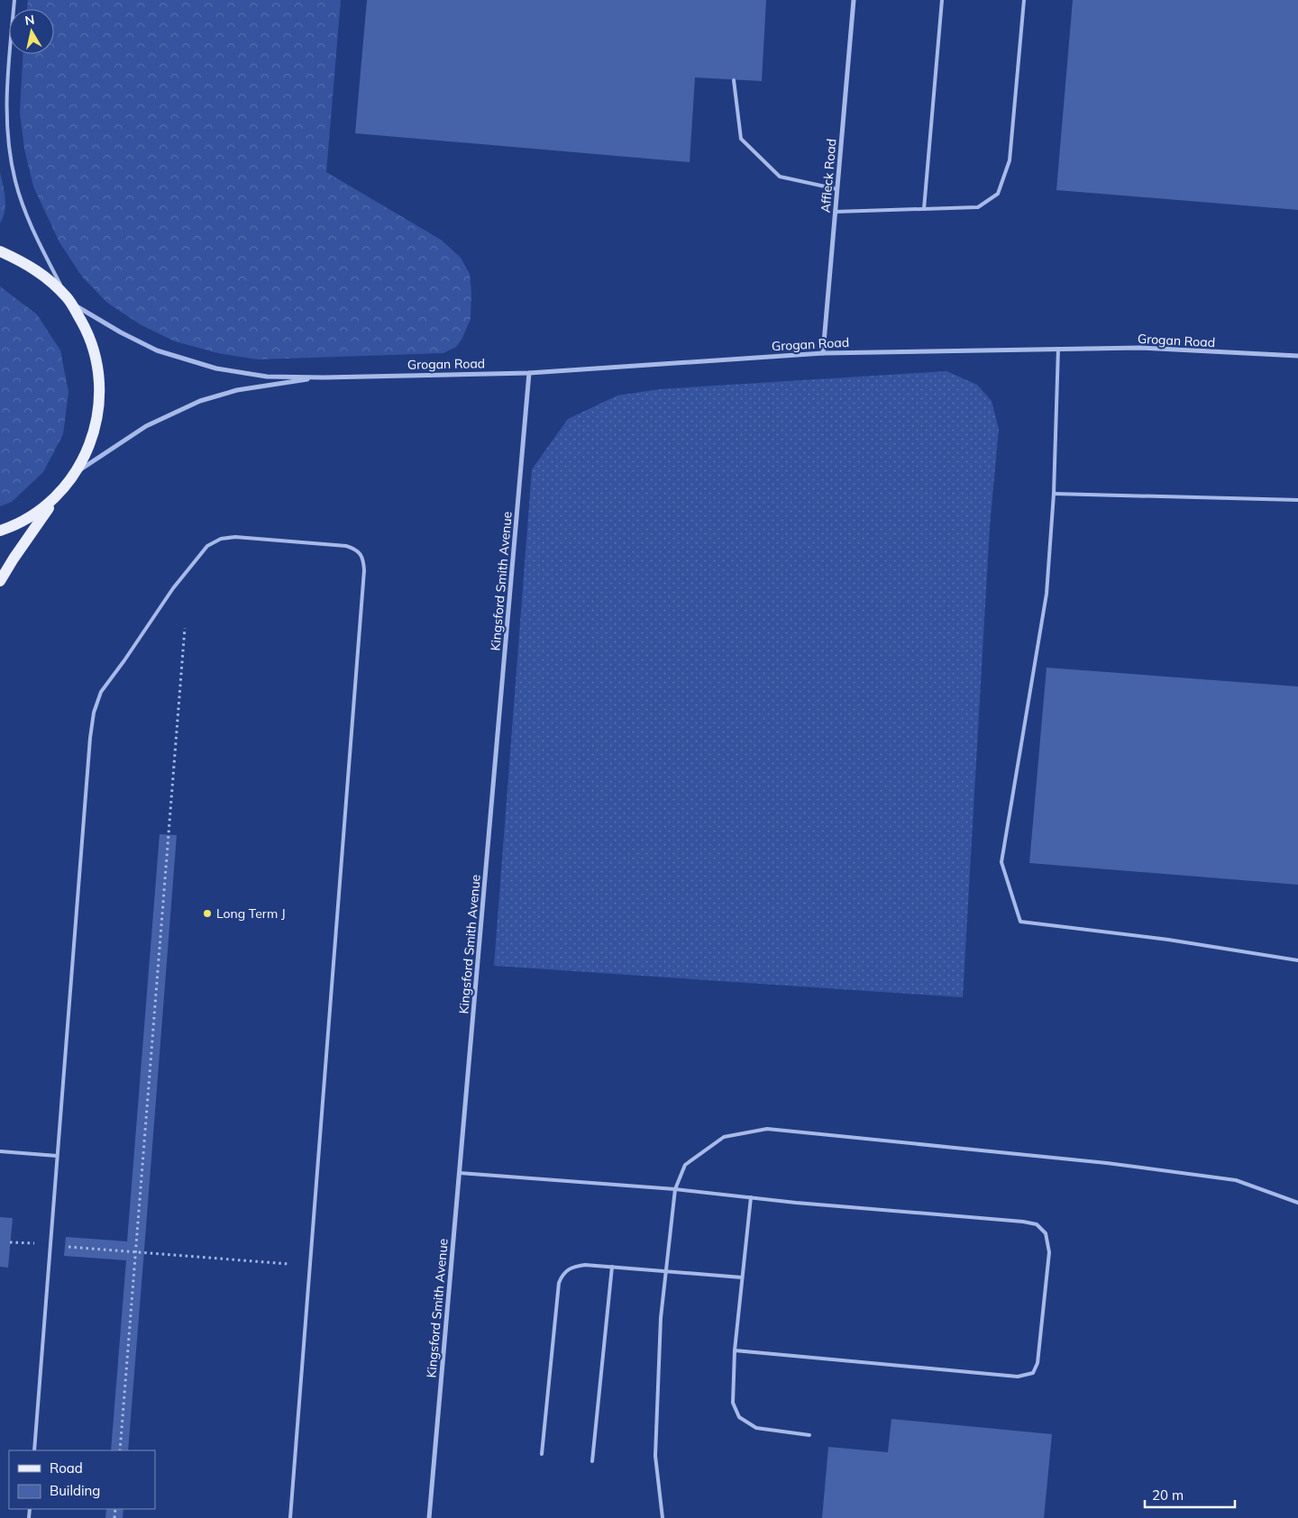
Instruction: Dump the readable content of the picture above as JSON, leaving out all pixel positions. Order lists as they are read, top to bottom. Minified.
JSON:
{"streets":{"street":["Affleck Road","Grogan Road","Kingsford Smith Avenue"]},"crossings":[["Affleck Road","Grogan Road"],["Grogan Road","Kingsford Smith Avenue"]],"places":["Long Term J"],"legend":["Road","Building"],"scale_bar":"20 m","north":"top"}
